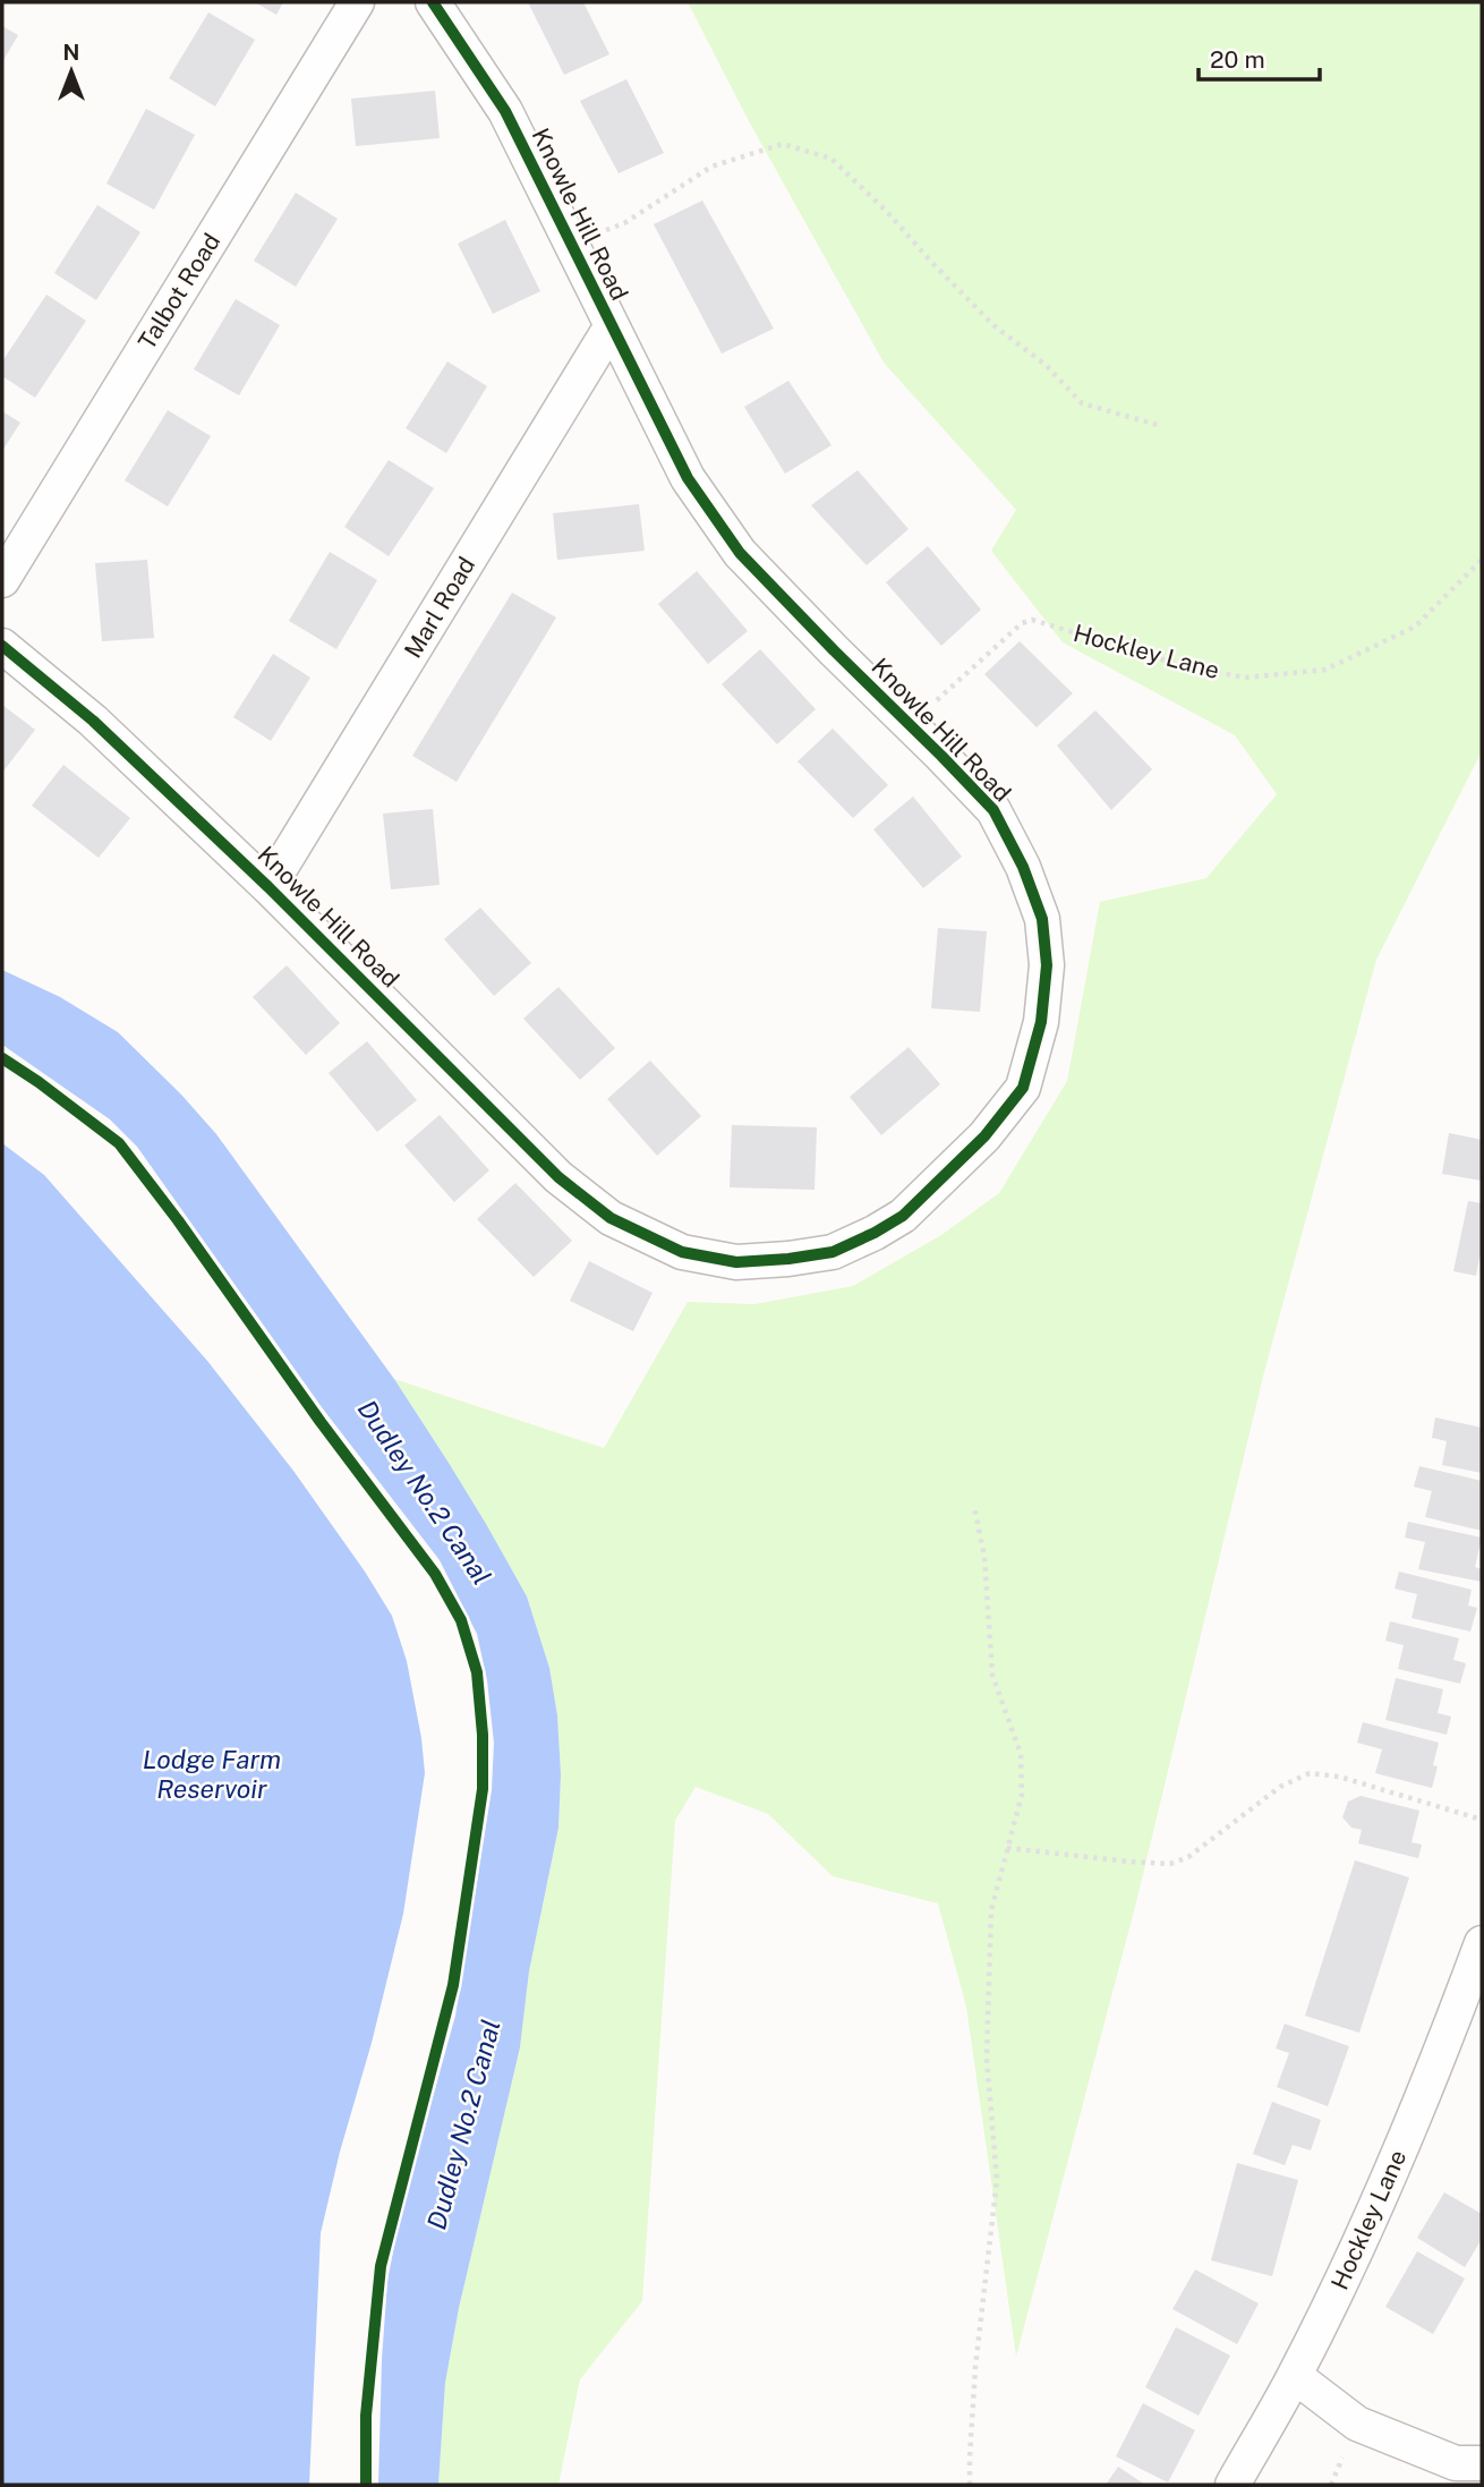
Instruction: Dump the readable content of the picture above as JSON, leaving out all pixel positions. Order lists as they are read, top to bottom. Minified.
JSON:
{"streets":{"street":["Knowle Hill Road","Talbot Road","Marl Road","Hockley Lane"]},"crossings":[["Knowle Hill Road","Marl Road"],["Knowle Hill Road","Hockley Lane"]],"water":["Dudley No.2 Canal","Lodge Farm Reservoir"],"scale_bar":"20 m","north":"top"}
